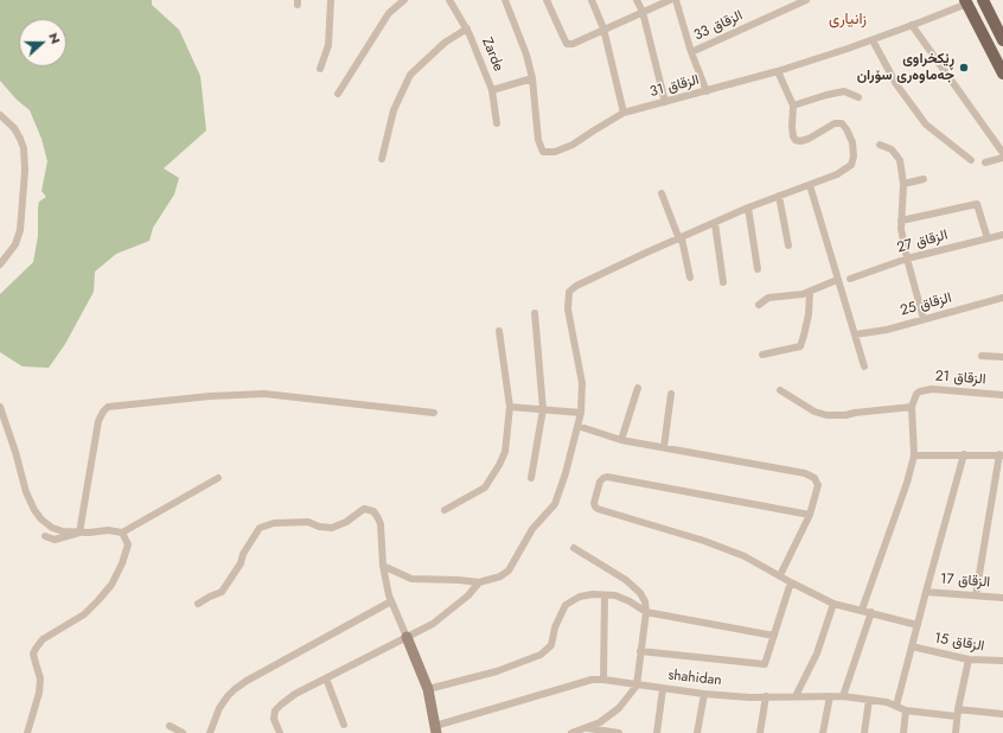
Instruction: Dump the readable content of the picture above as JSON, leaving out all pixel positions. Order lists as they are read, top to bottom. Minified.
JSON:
{"streets":{"street":["الزقاق 33","Zarde","الزقاق 31","الزقاق 27","الزقاق 25","الزقاق 21","الزقاق 17","الزقاق 15","shahidan"]},"districts":["زانیاری"],"places":["ڕێکخراوی جەماوەری سۆران"],"north":"right"}
